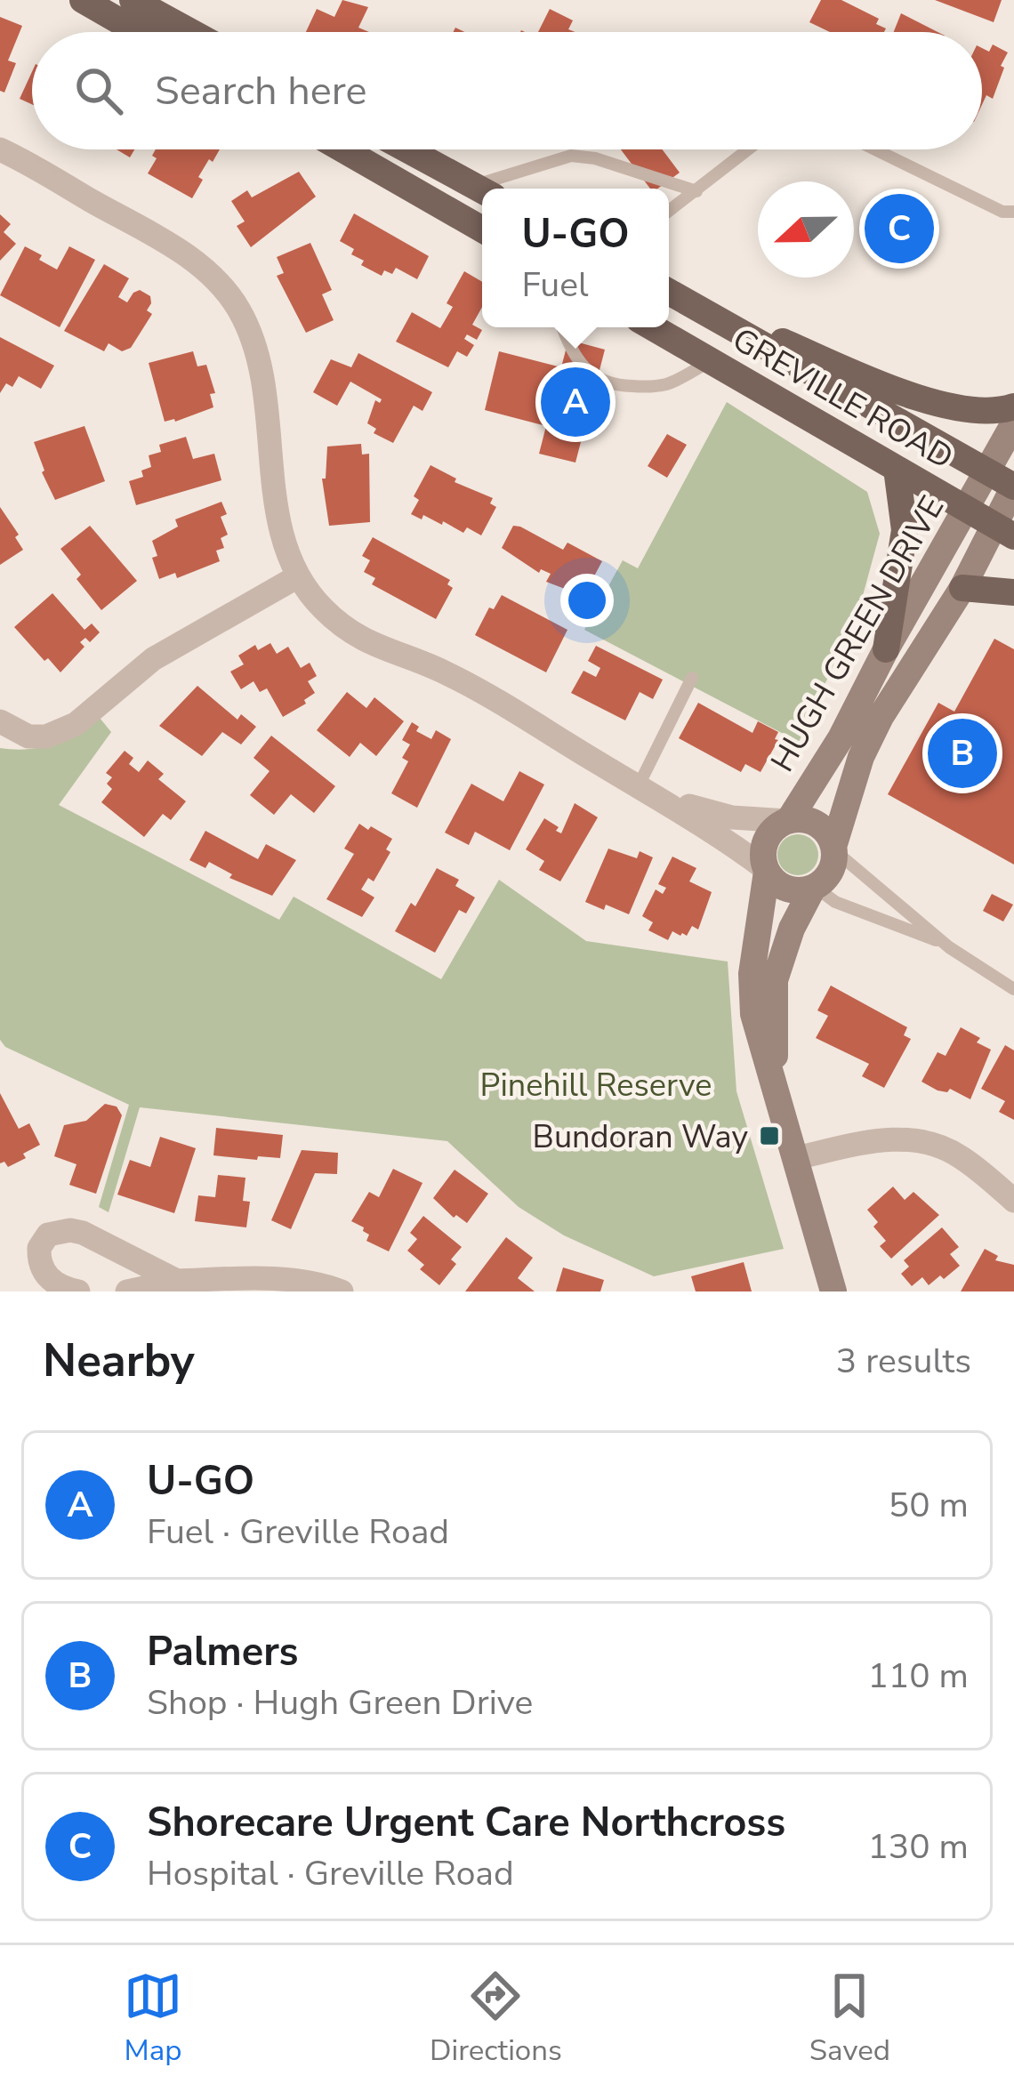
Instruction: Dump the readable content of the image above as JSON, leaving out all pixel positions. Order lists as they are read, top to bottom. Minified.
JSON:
{"streets":{"main road":["GREVILLE ROAD","HUGH GREEN DRIVE"]},"crossings":[["GREVILLE ROAD","HUGH GREEN DRIVE"]],"parks":["Pinehill Reserve"],"places":{"transit":["Bundoran Way"]},"north":"left","page":{"search":"Search here","popup":["U-GO","Fuel"],"pins":["C","A","B"],"heading":["Nearby","3 results"],"list":[{"mark":"A","name":"U-GO","note":"Fuel · Greville Road","value":"50 m"},{"mark":"B","name":"Palmers","note":"Shop · Hugh Green Drive","value":"110 m"},{"mark":"C","name":"Shorecare Urgent Care Northcross","note":"Hospital · Greville Road","value":"130 m"}],"nav":["Map","Directions","Saved"]}}
